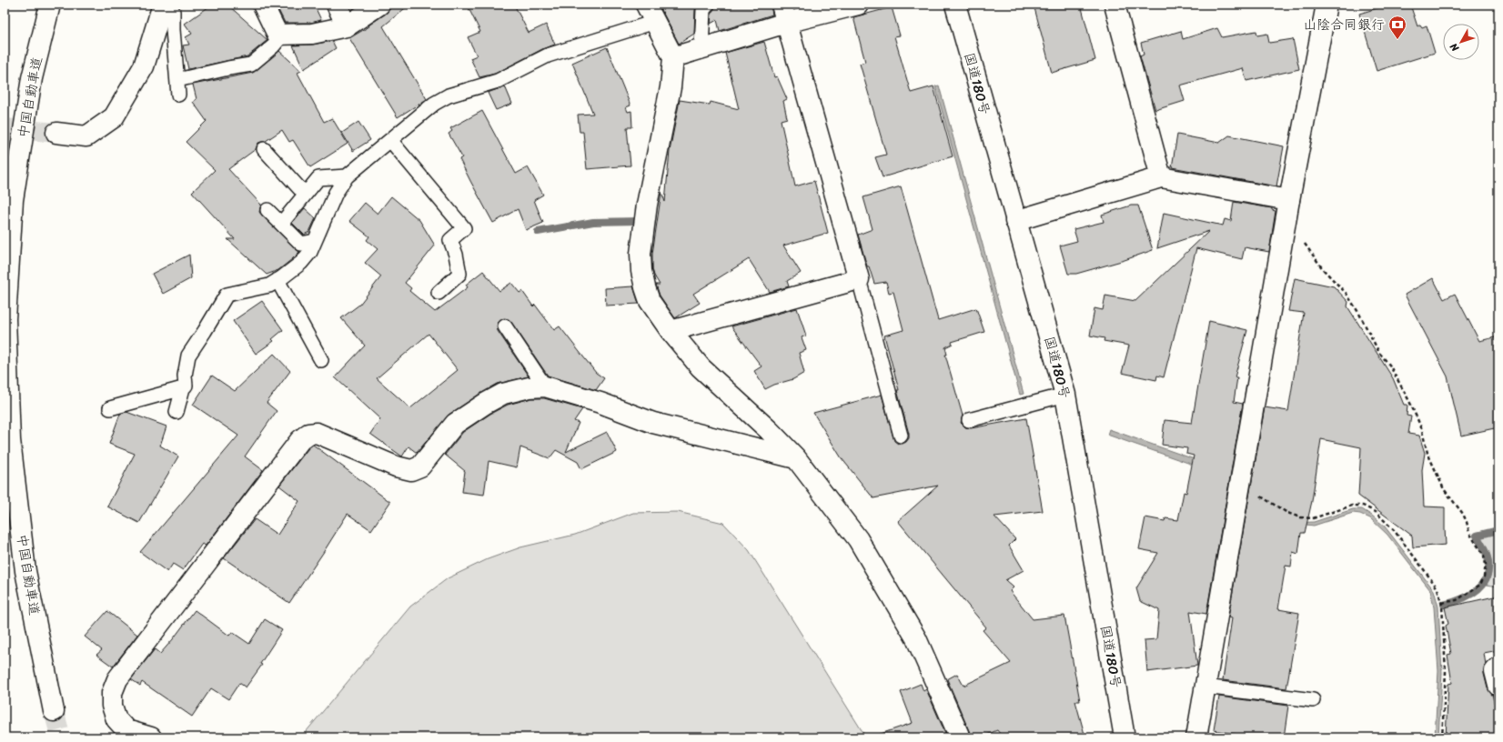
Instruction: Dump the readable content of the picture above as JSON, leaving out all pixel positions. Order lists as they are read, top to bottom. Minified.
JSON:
{"streets":{"main road":["国道180号","中国自動車道"]},"places":{"bank":["山陰合同銀行"]},"north":"bottom left"}
